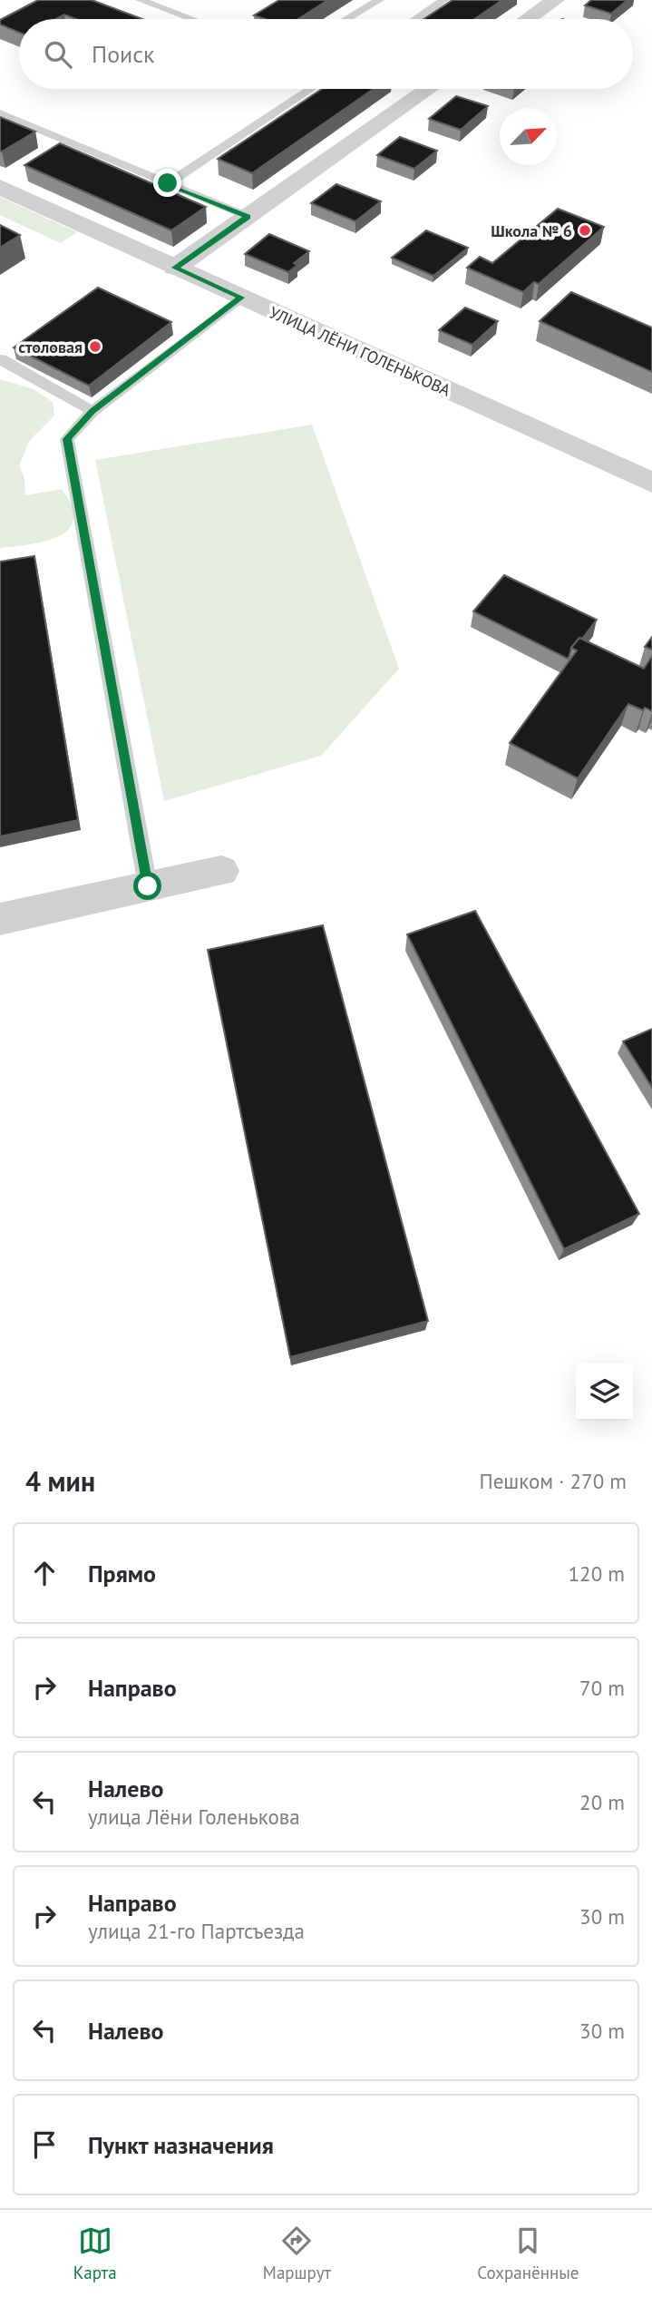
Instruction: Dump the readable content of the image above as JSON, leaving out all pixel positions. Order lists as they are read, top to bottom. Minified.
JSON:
{"streets":{"street":["УЛИЦА ЛЁНИ ГОЛЕНЬКОВА"]},"places":["Школа № 6","столовая"],"north":"top right","page":{"search":"Поиск","heading":["4 мин","Пешком · 270 m"],"list":[["Прямо","120 m"],["Направо","70 m"],["Налево","улица Лёни Голенькова","20 m"],["Направо","улица 21-го Партсъезда","30 m"],["Налево","30 m"],"Пункт назначения"],"nav":["Карта","Маршрут","Сохранённые"]}}
